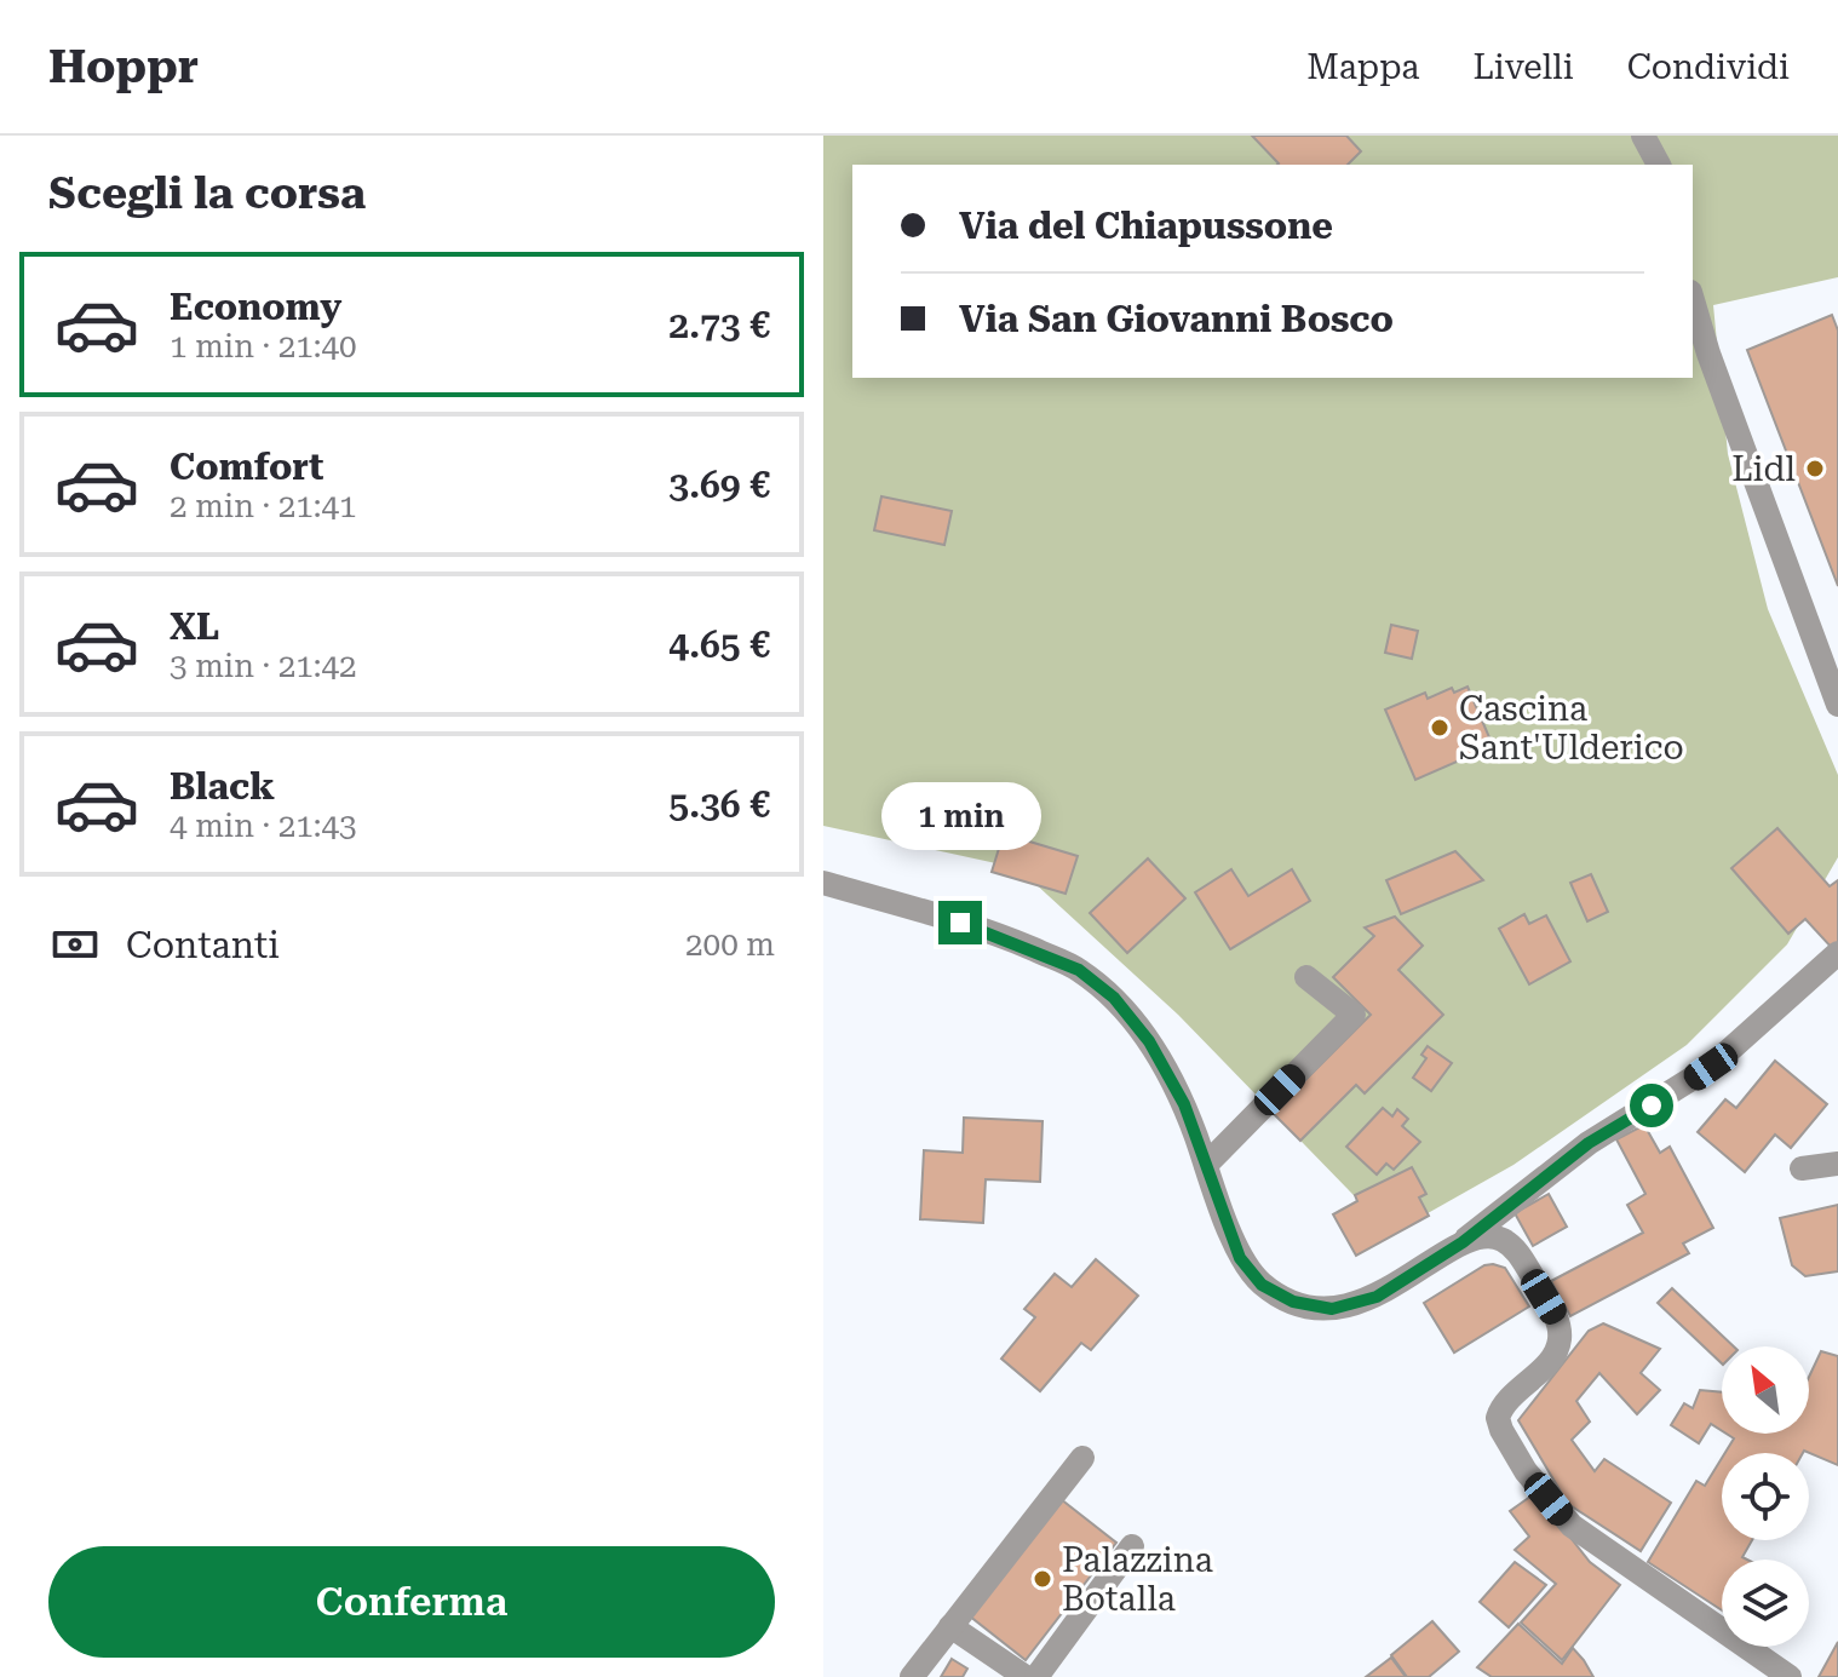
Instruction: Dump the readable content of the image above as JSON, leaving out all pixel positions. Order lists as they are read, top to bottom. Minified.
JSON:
{"places":["Lidl","Cascina Sant'Ulderico","Palazzina Botalla"],"north":"top left","page":{"header":"Hoppr","nav":["Mappa","Livelli","Condividi"],"heading":"Scegli la corsa","banner":["Via del Chiapussone","Via San Giovanni Bosco"],"list":[{"name":"Economy","note":"1 min · 21:40","value":"2.73 €"},{"name":"Comfort","note":"2 min · 21:41","value":"3.69 €"},{"name":"XL","note":"3 min · 21:42","value":"4.65 €"},{"name":"Black","note":"4 min · 21:43","value":"5.36 €"}],"bubble":"1 min","pay":["Contanti","200 m"],"buttons":"Conferma"}}
